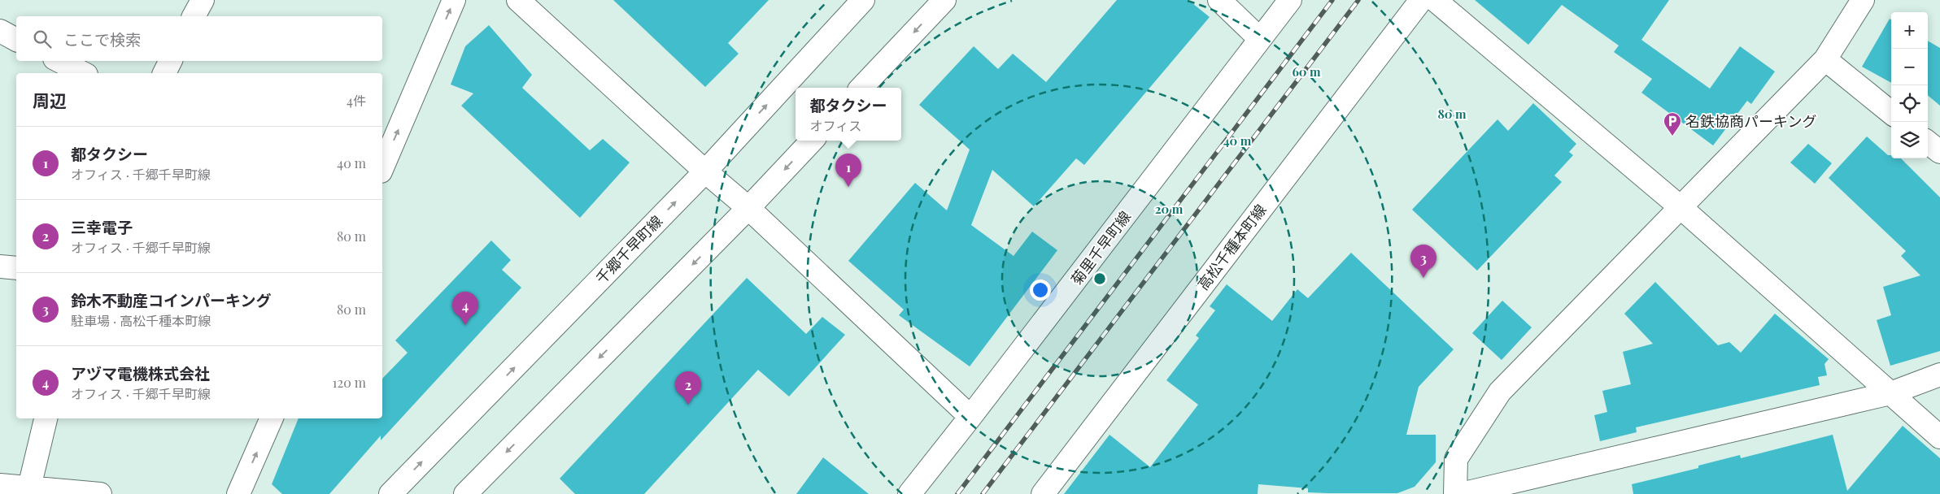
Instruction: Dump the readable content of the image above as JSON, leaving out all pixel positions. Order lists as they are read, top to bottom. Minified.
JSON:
{"streets":{"street":["高松千種本町線","菊里千早町線","千郷千早町線"]},"places":{"parking":["名鉄協商パーキング"]},"page":{"map_buttons":["+","−"],"search":"ここで検索","heading":["周辺","4件"],"popup":["都タクシー","オフィス"],"list":[{"mark":"1","name":"都タクシー","note":"オフィス · 千郷千早町線","value":"40 m"},{"mark":"2","name":"三幸電子","note":"オフィス · 千郷千早町線","value":"80 m"},{"mark":"3","name":"鈴木不動産コインパーキング","note":"駐車場 · 高松千種本町線","value":"80 m"},{"mark":"4","name":"アヅマ電機株式会社","note":"オフィス · 千郷千早町線","value":"120 m"}],"pins":["1","3","4","2"]},"rings":["60 m","80 m","40 m","20 m"]}
